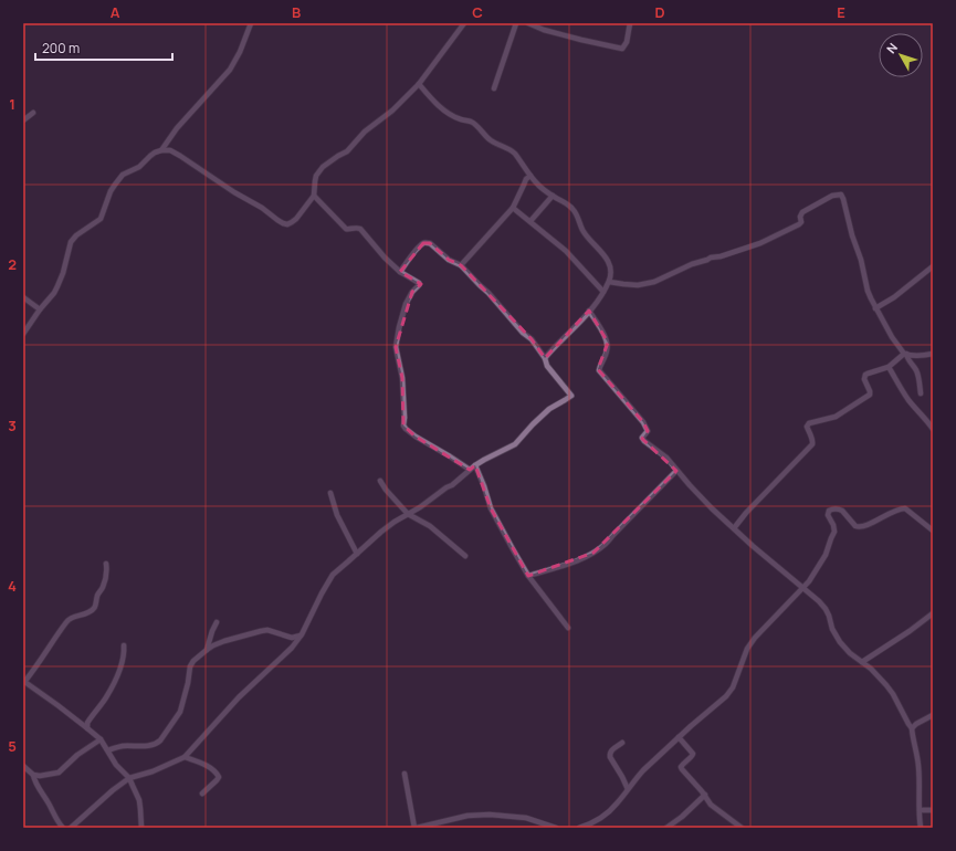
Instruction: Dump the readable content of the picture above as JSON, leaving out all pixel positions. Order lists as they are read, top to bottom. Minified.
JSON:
{"scale_bar":"200 m","north":"top left","grid":{"columns":["A","B","C","D","E"],"rows":["1","2","3","4","5"]}}
